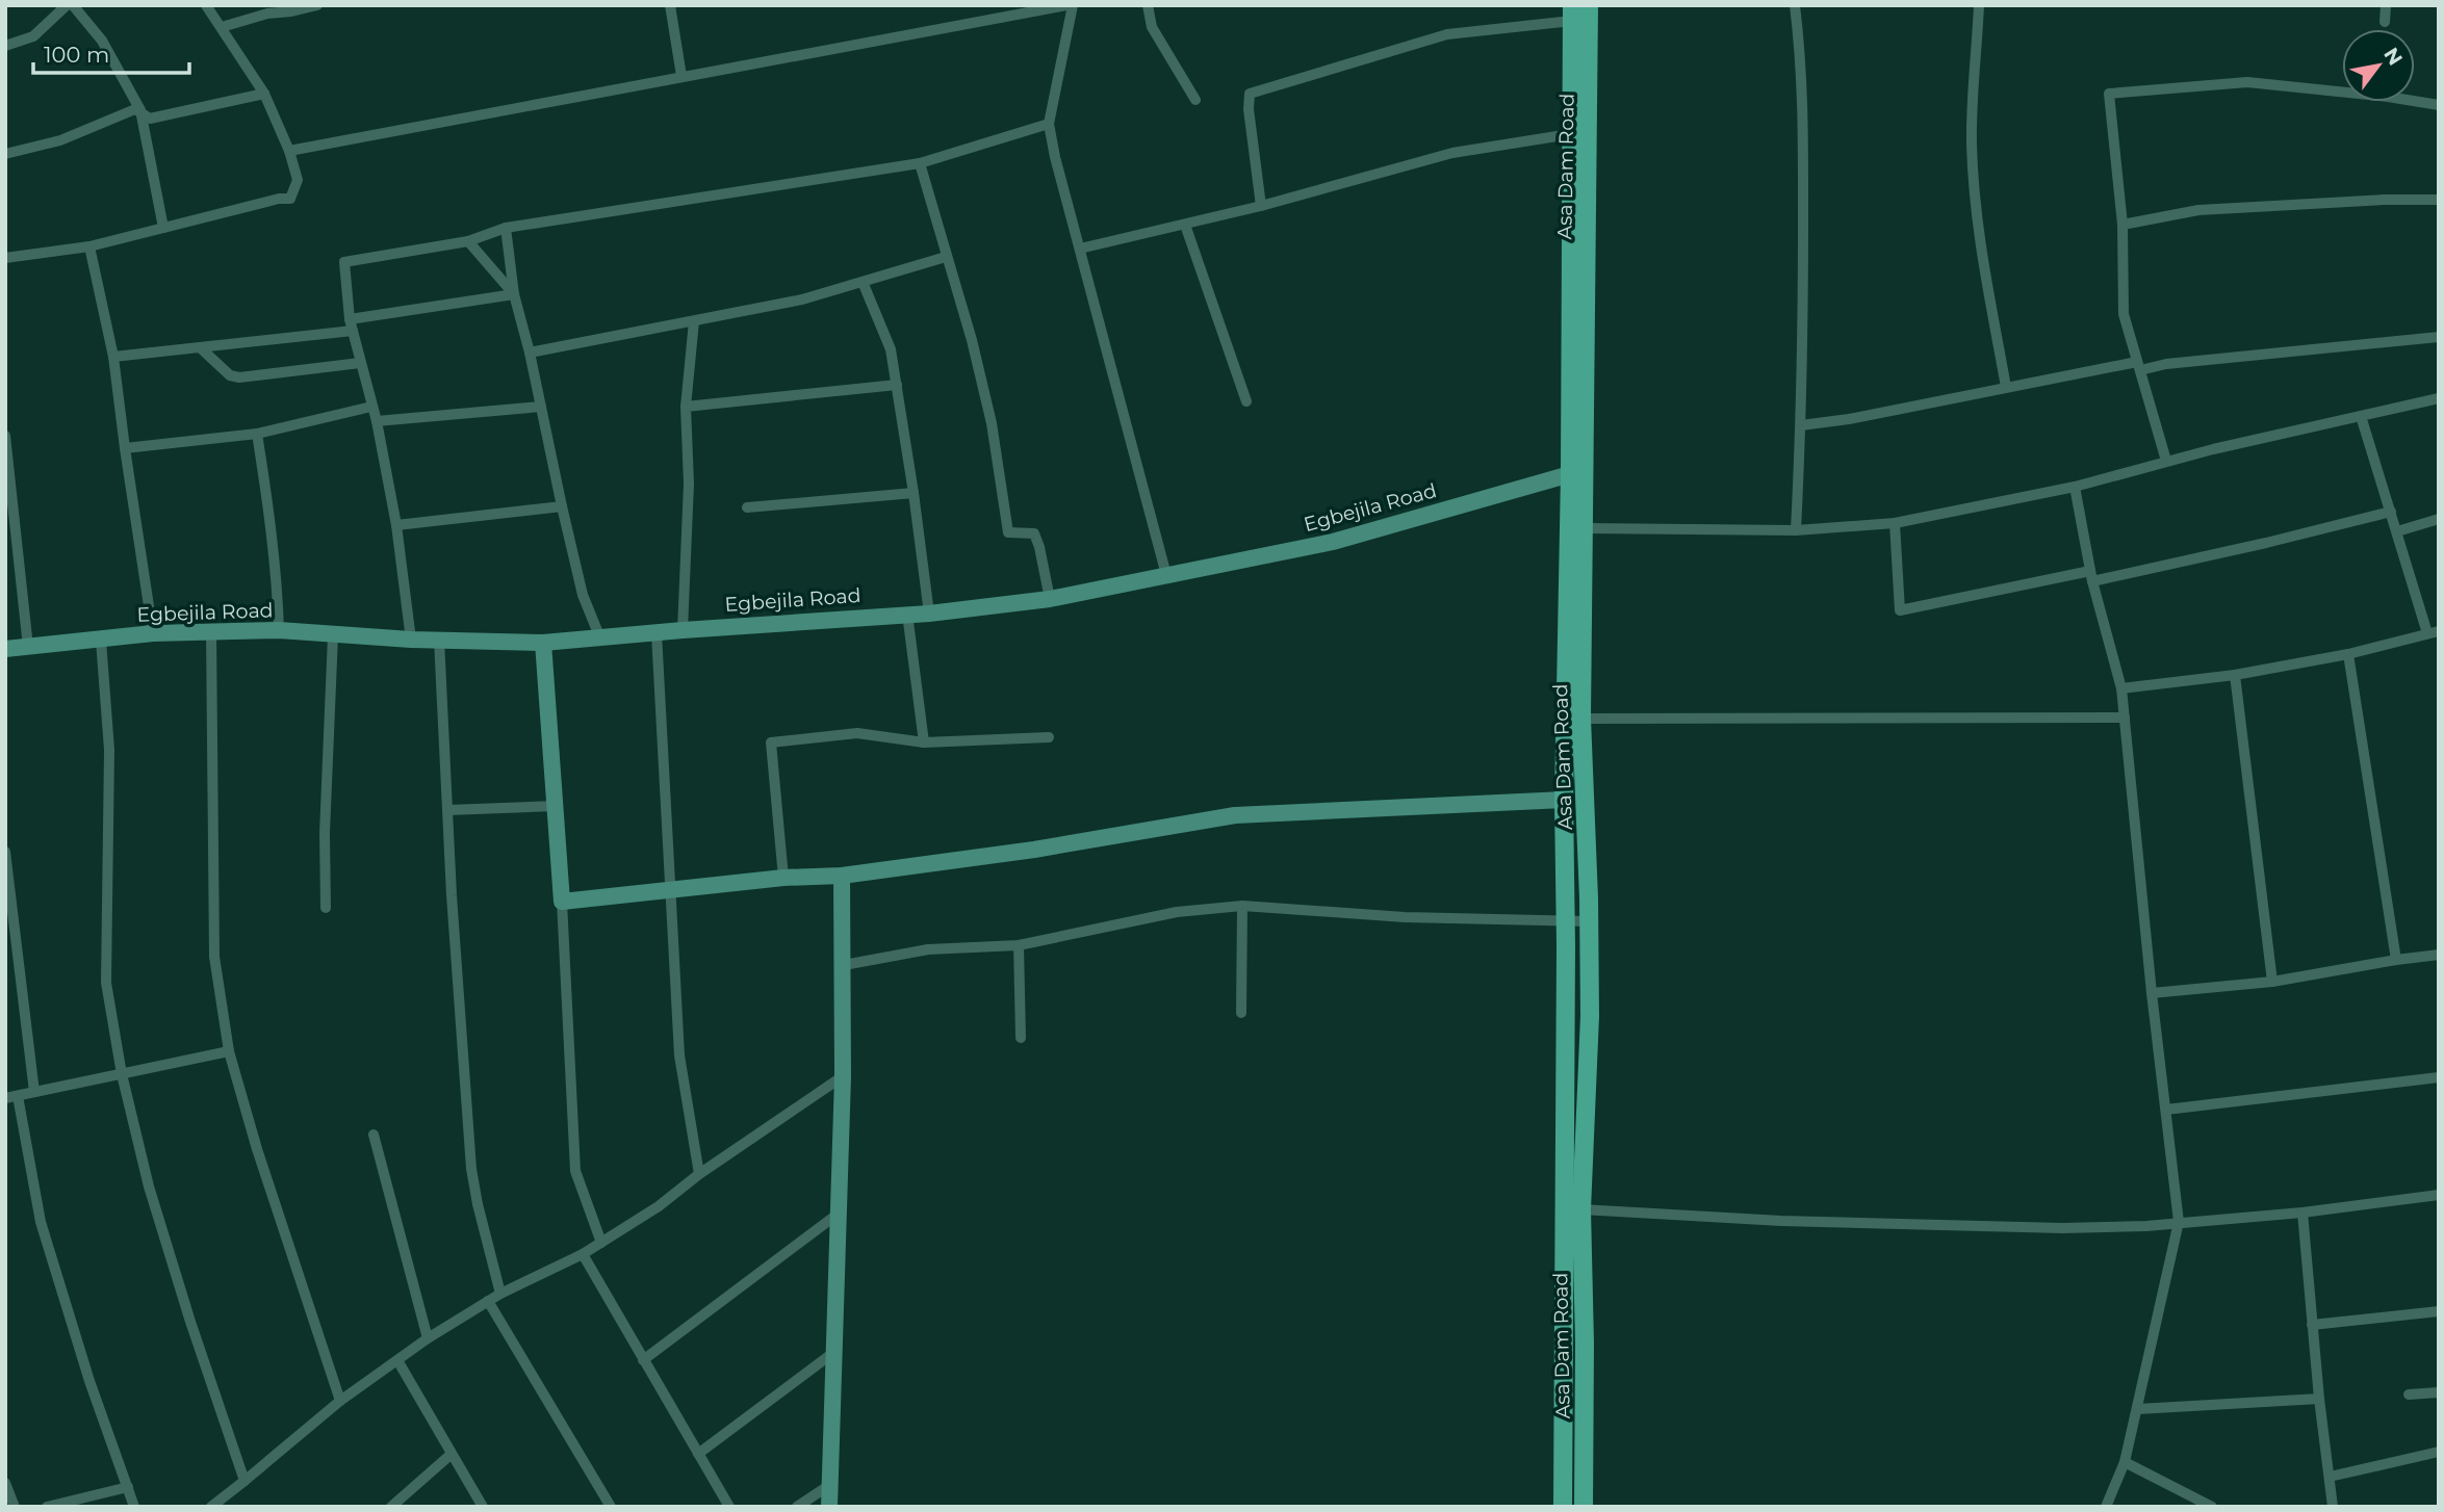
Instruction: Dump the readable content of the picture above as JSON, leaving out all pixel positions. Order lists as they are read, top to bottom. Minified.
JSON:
{"streets":{"main road":["Asa Dam Road"],"street":["Egbejila Road"]},"crossings":[["Asa Dam Road","Egbejila Road"]],"scale_bar":"100 m","north":"top right"}
